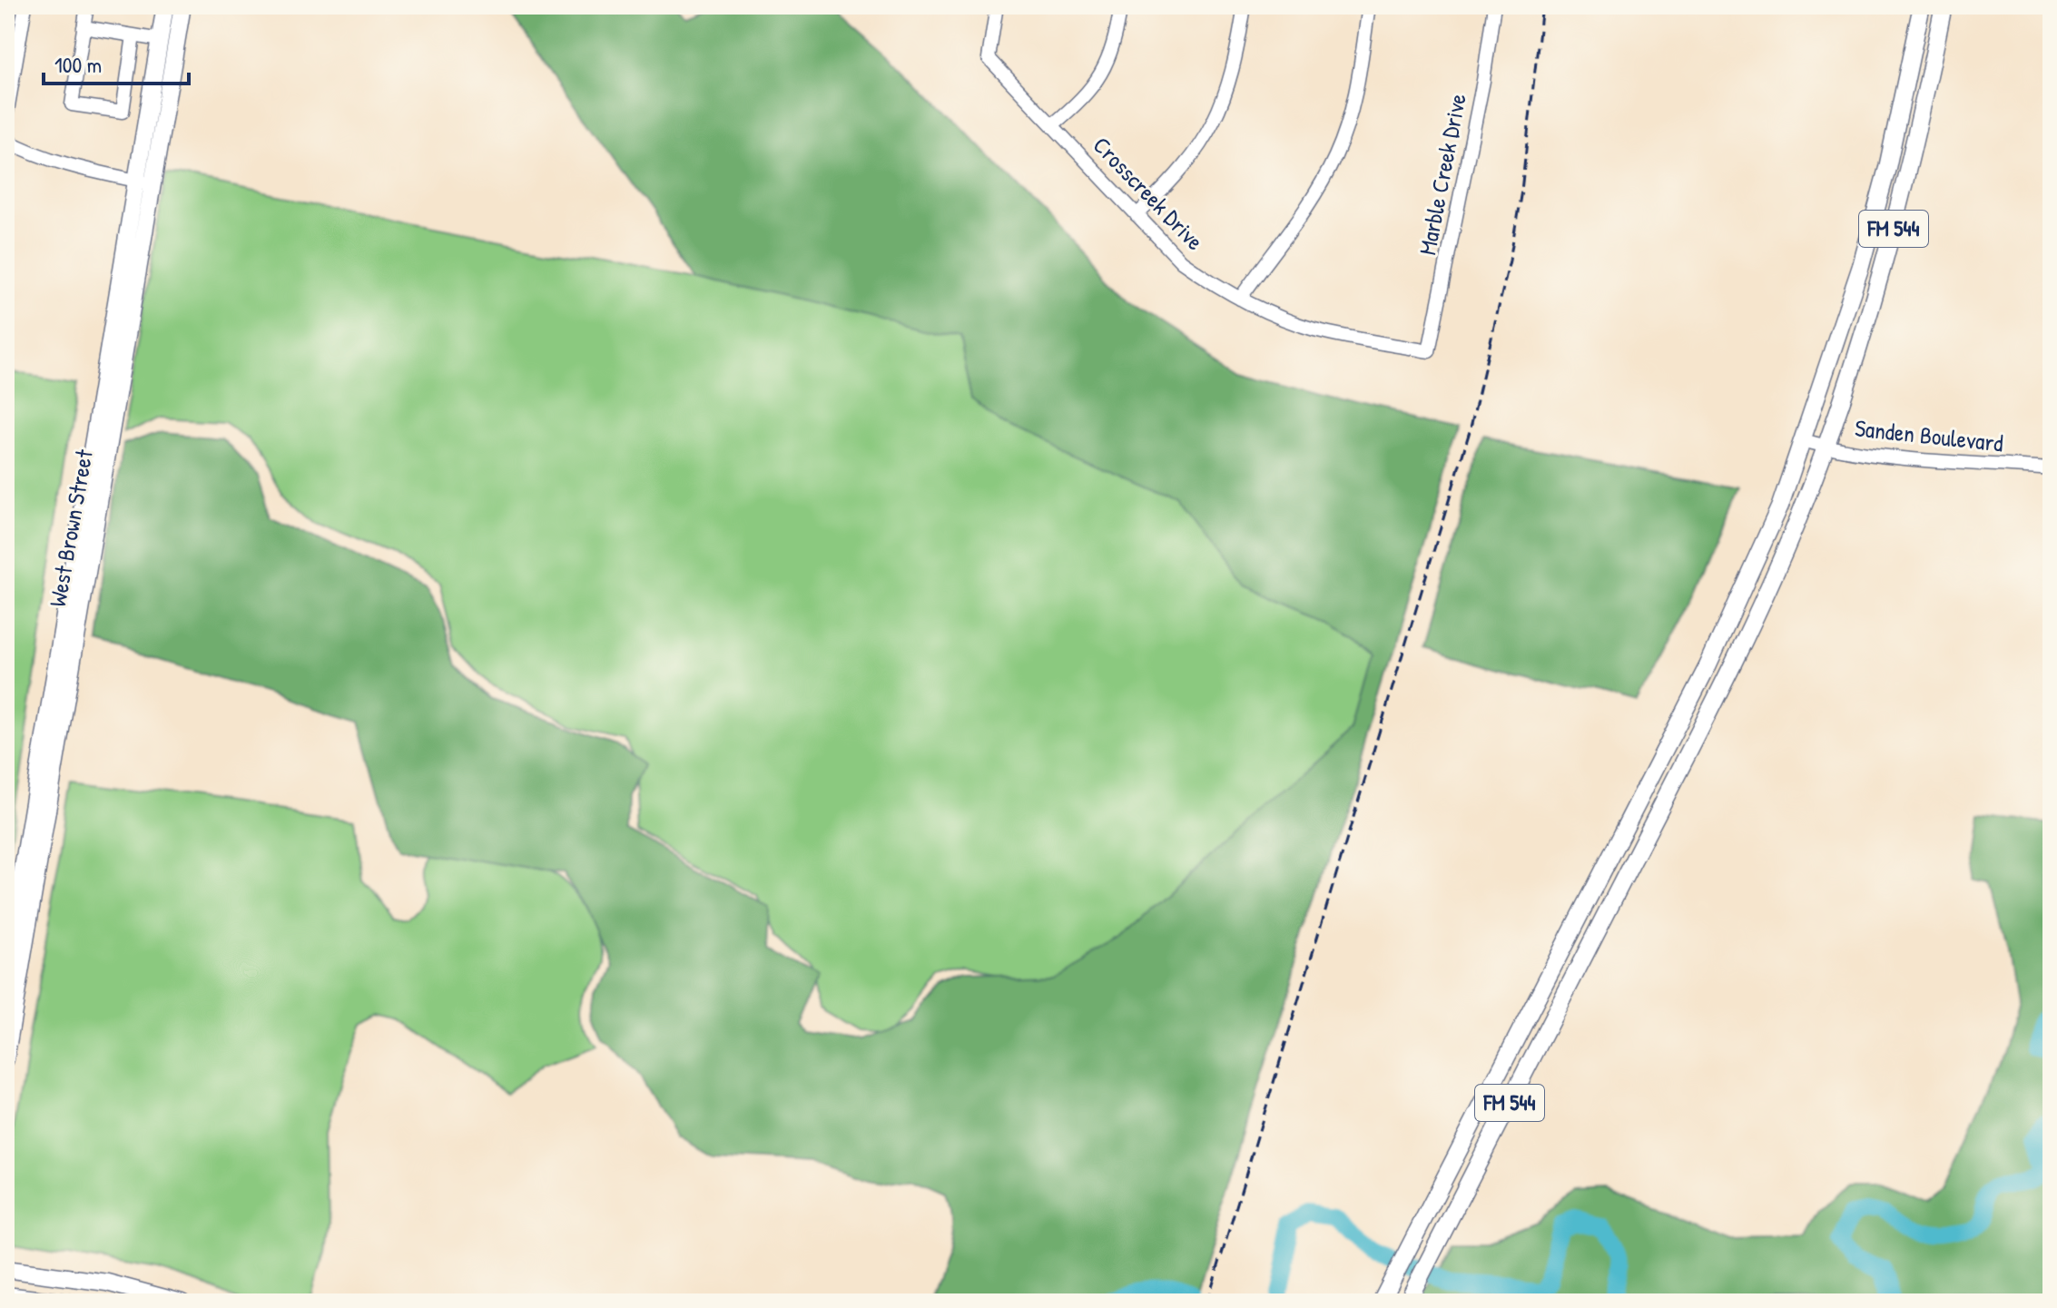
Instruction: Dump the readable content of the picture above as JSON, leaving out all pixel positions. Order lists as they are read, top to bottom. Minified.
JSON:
{"streets":{"main road":["FM 544","West Brown Street"],"street":["Marble Creek Drive","Crosscreek Drive","Sanden Boulevard"]},"crossings":[["Marble Creek Drive","Crosscreek Drive"],["FM 544","Sanden Boulevard"]],"scale_bar":"100 m"}
